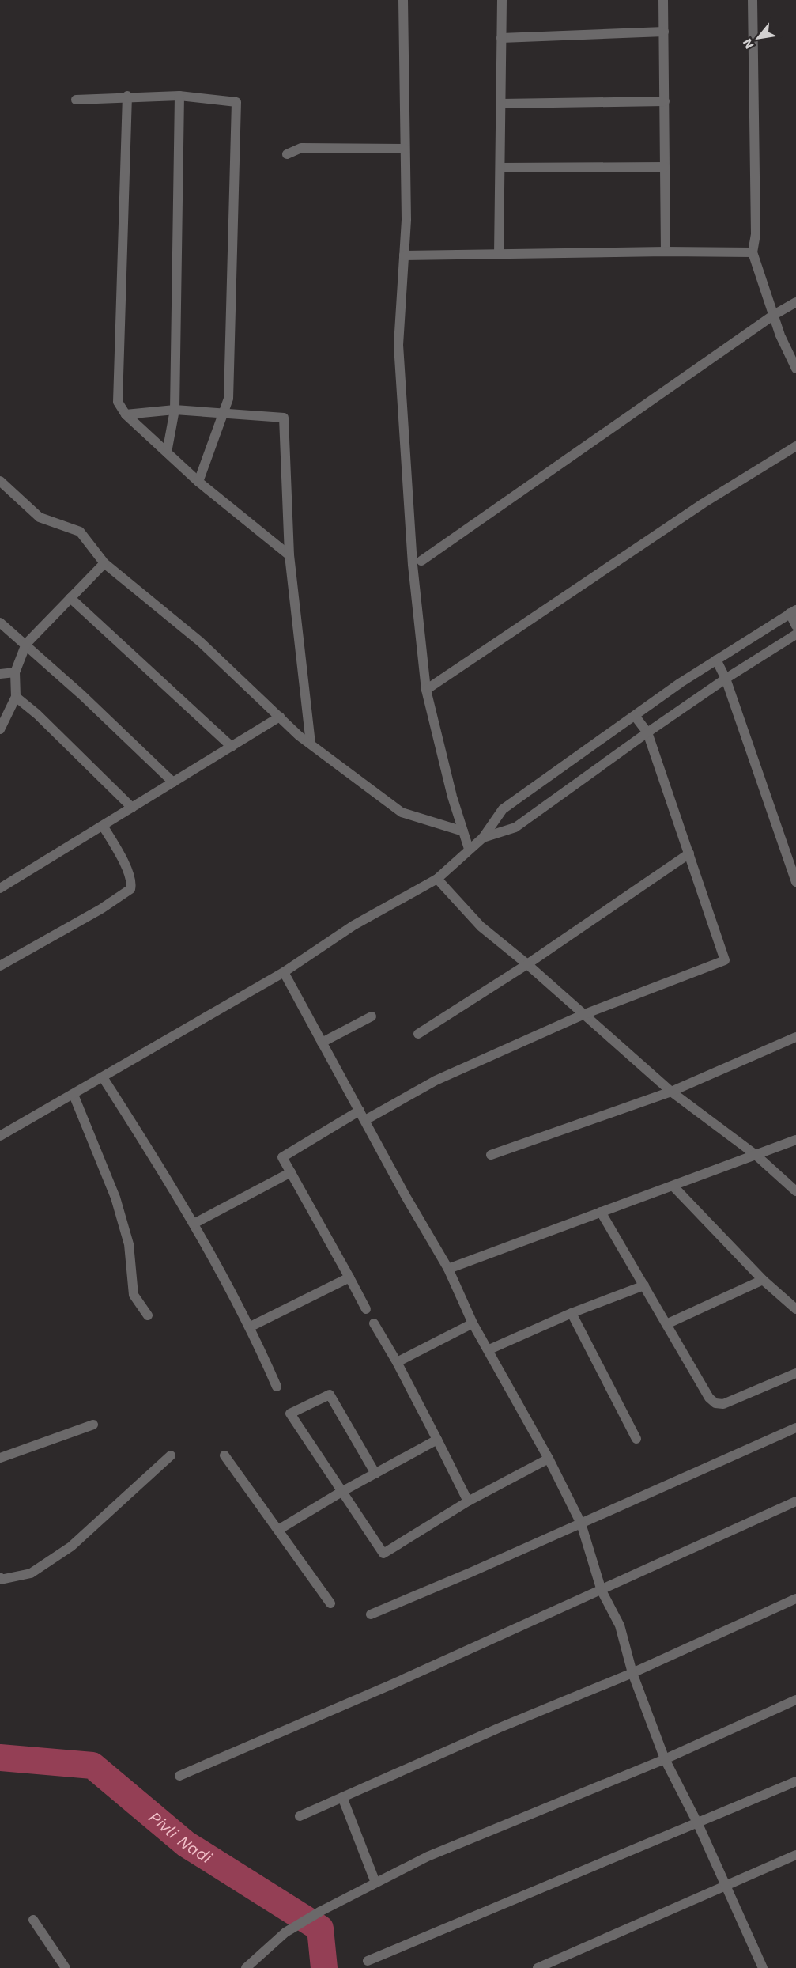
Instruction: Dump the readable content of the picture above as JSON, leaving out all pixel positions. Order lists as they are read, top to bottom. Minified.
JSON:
{"water":["Pivli Nadi"],"north":"bottom left"}
